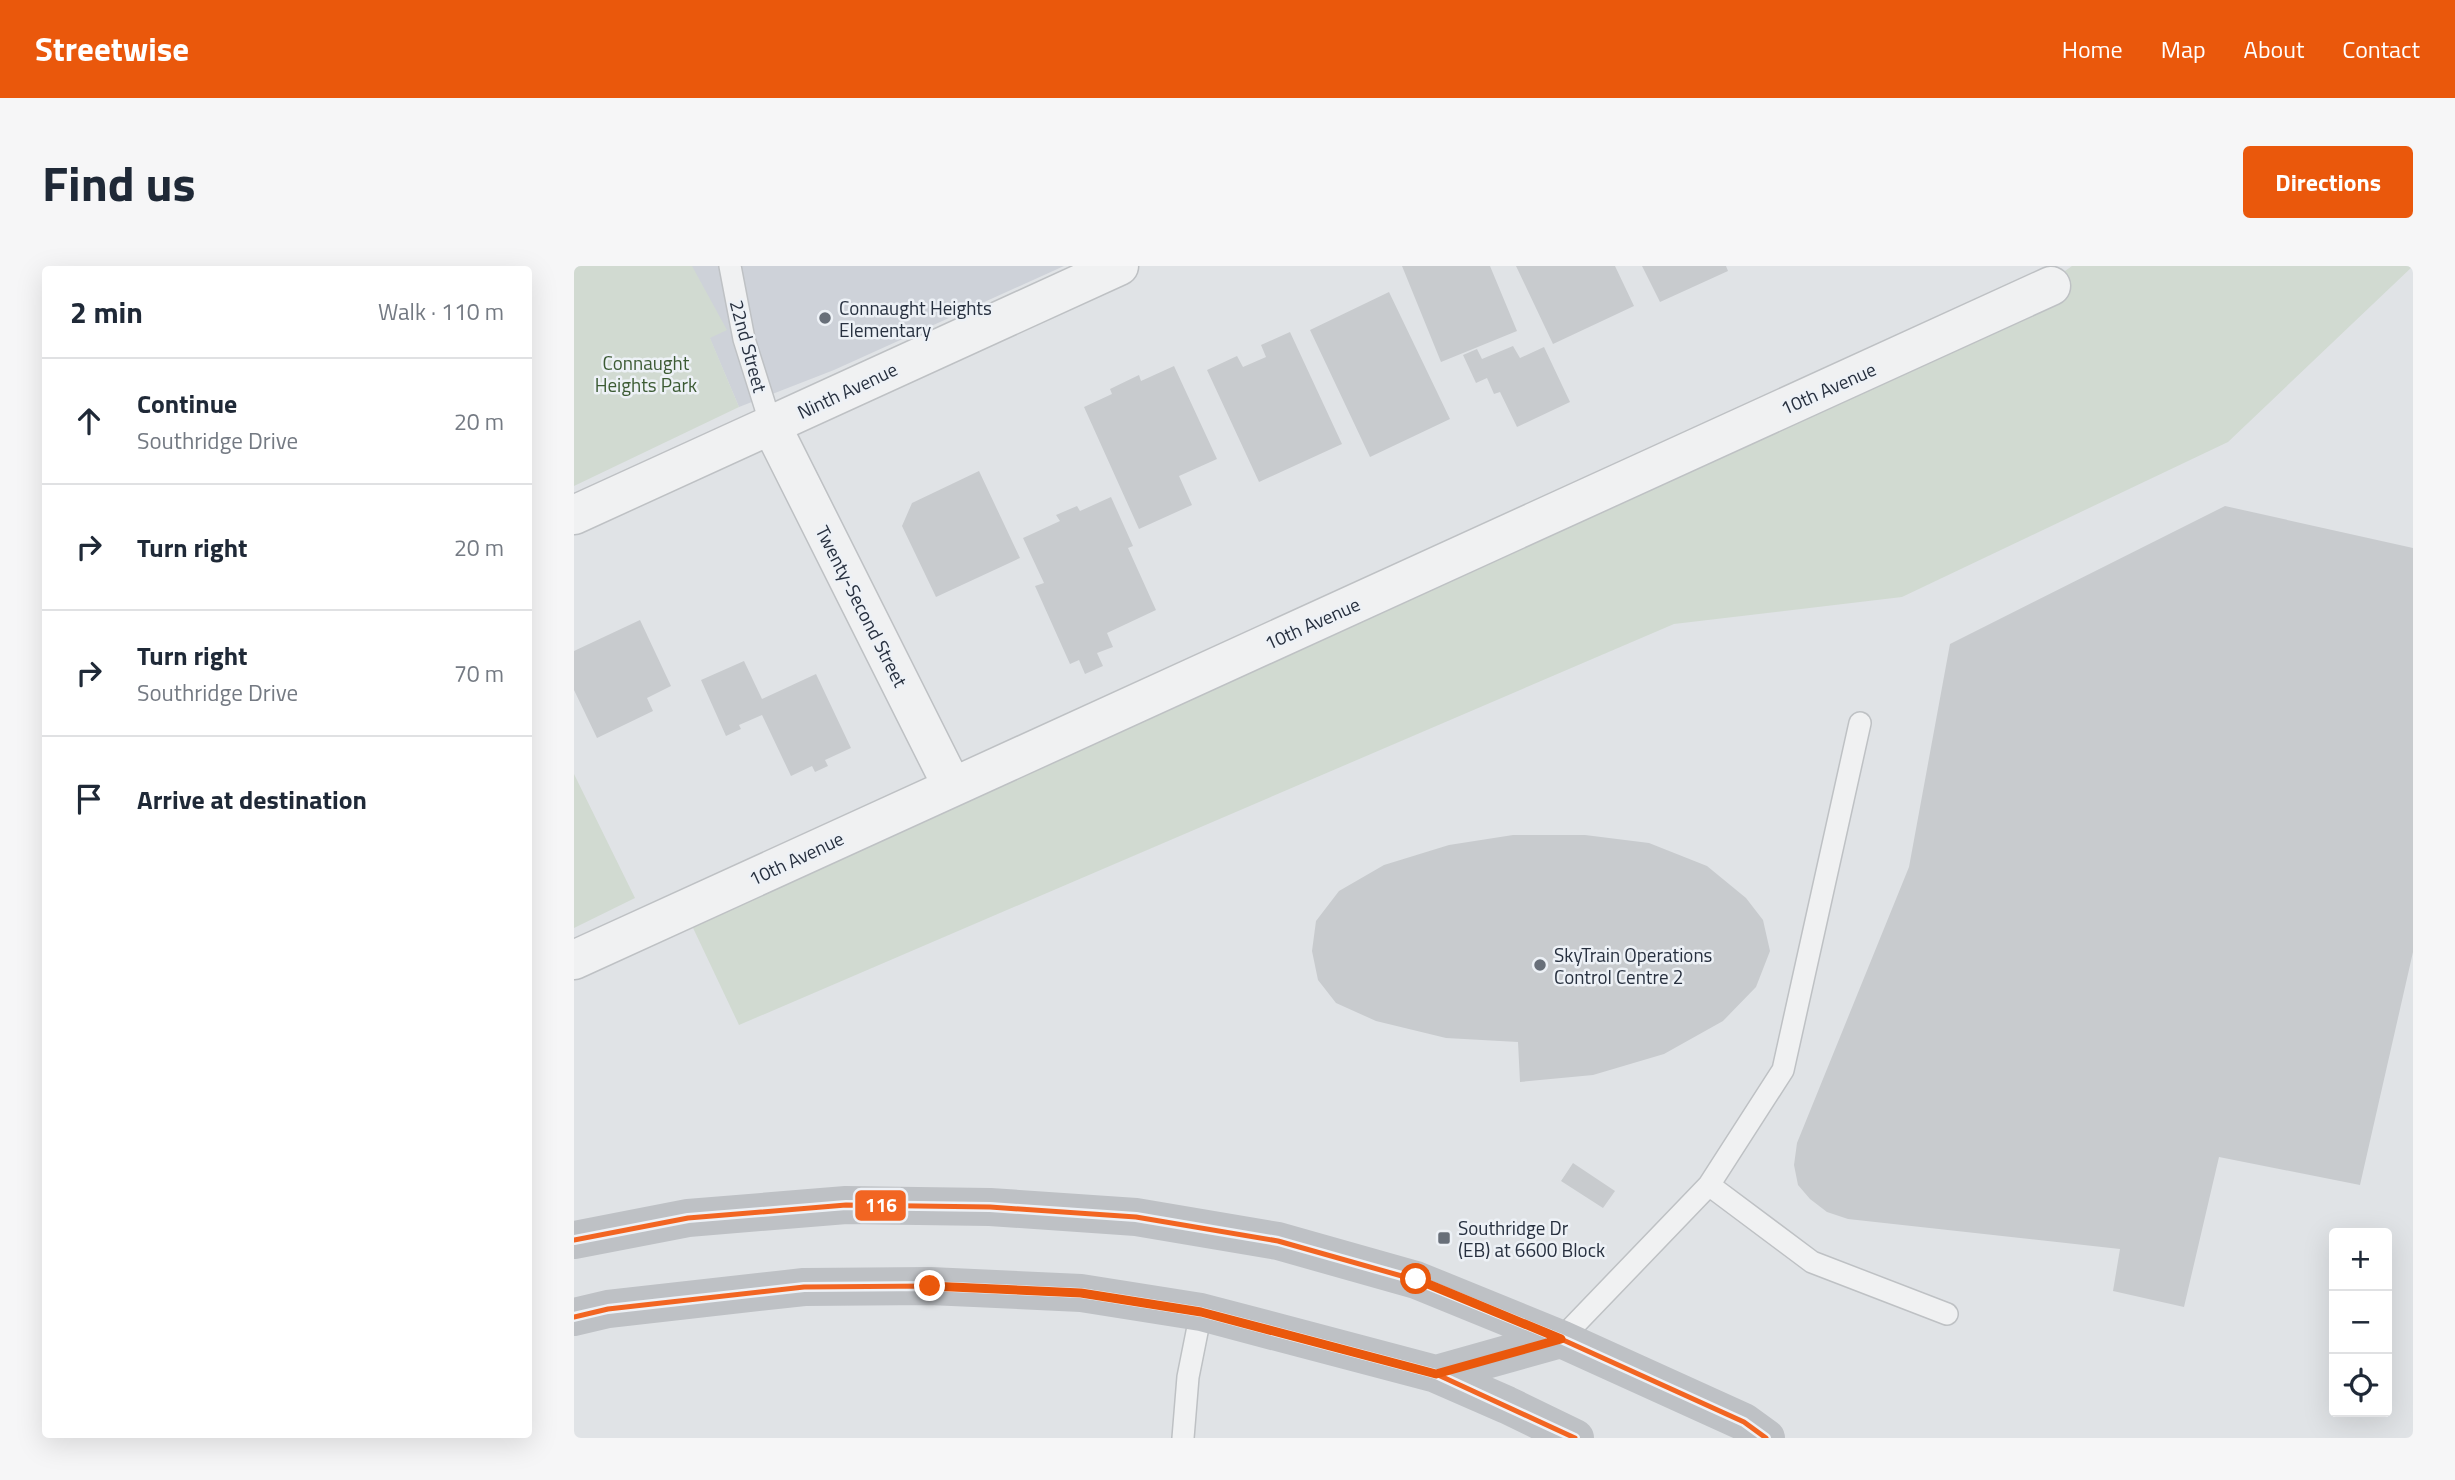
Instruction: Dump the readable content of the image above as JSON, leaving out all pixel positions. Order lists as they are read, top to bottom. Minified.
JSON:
{"streets":{"street":["10th Avenue","Ninth Avenue","Twenty-Second Street"],"lane":["22nd Street"]},"crossings":[["22nd Street","Ninth Avenue"],["22nd Street","Twenty-Second Street"],["10th Avenue","Twenty-Second Street"],["Ninth Avenue","Twenty-Second Street"]],"parks":["Connaught Heights Park"],"places":{"other":["Connaught Heights Elementary","SkyTrain Operations Control Centre 2"],"transit":["Southridge Dr (EB) at 6600 Block"]},"lines":["transit line 116"],"page":{"header":"Streetwise","nav":["Home","Map","About","Contact"],"title":"Find us","buttons":"Directions","heading":["2 min","Walk · 110 m"],"list":[["Continue","Southridge Drive","20 m"],["Turn right","20 m"],["Turn right","Southridge Drive","70 m"],"Arrive at destination"],"map_buttons":["+","−"]}}
